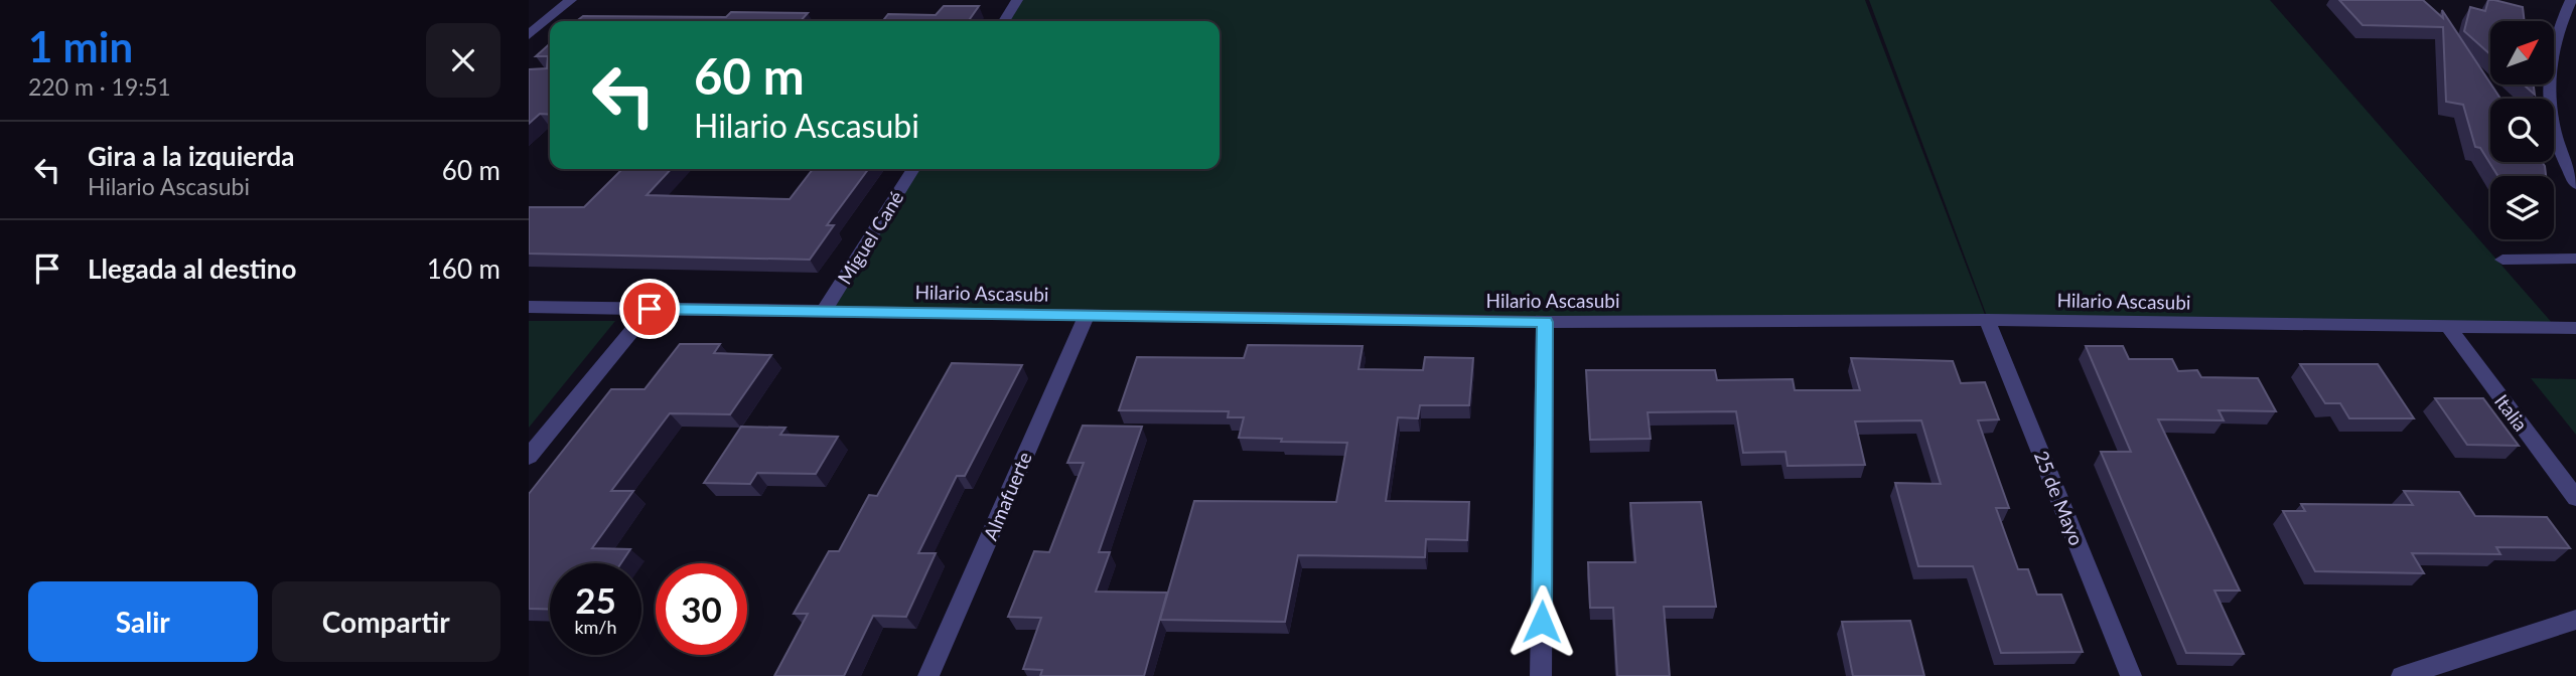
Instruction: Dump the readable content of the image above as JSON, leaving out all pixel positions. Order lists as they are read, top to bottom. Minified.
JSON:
{"streets":{"street":["Miguel Cané","Hilario Ascasubi","Italia","Almafuerte","25 de Mayo"]},"crossings":[["Miguel Cané","Hilario Ascasubi"],["Hilario Ascasubi","Italia"],["Hilario Ascasubi","Almafuerte"],["Hilario Ascasubi","25 de Mayo"]],"north":"top right","page":{"heading":["1 min","220 m · 19:51"],"turn":["60 m","Hilario Ascasubi"],"list":[{"name":"Gira a la izquierda","note":"Hilario Ascasubi","value":"60 m"},{"name":"Llegada al destino","value":"160 m"}],"speed":"25 km/h","limit":"30","buttons":["Salir","Compartir"]}}
